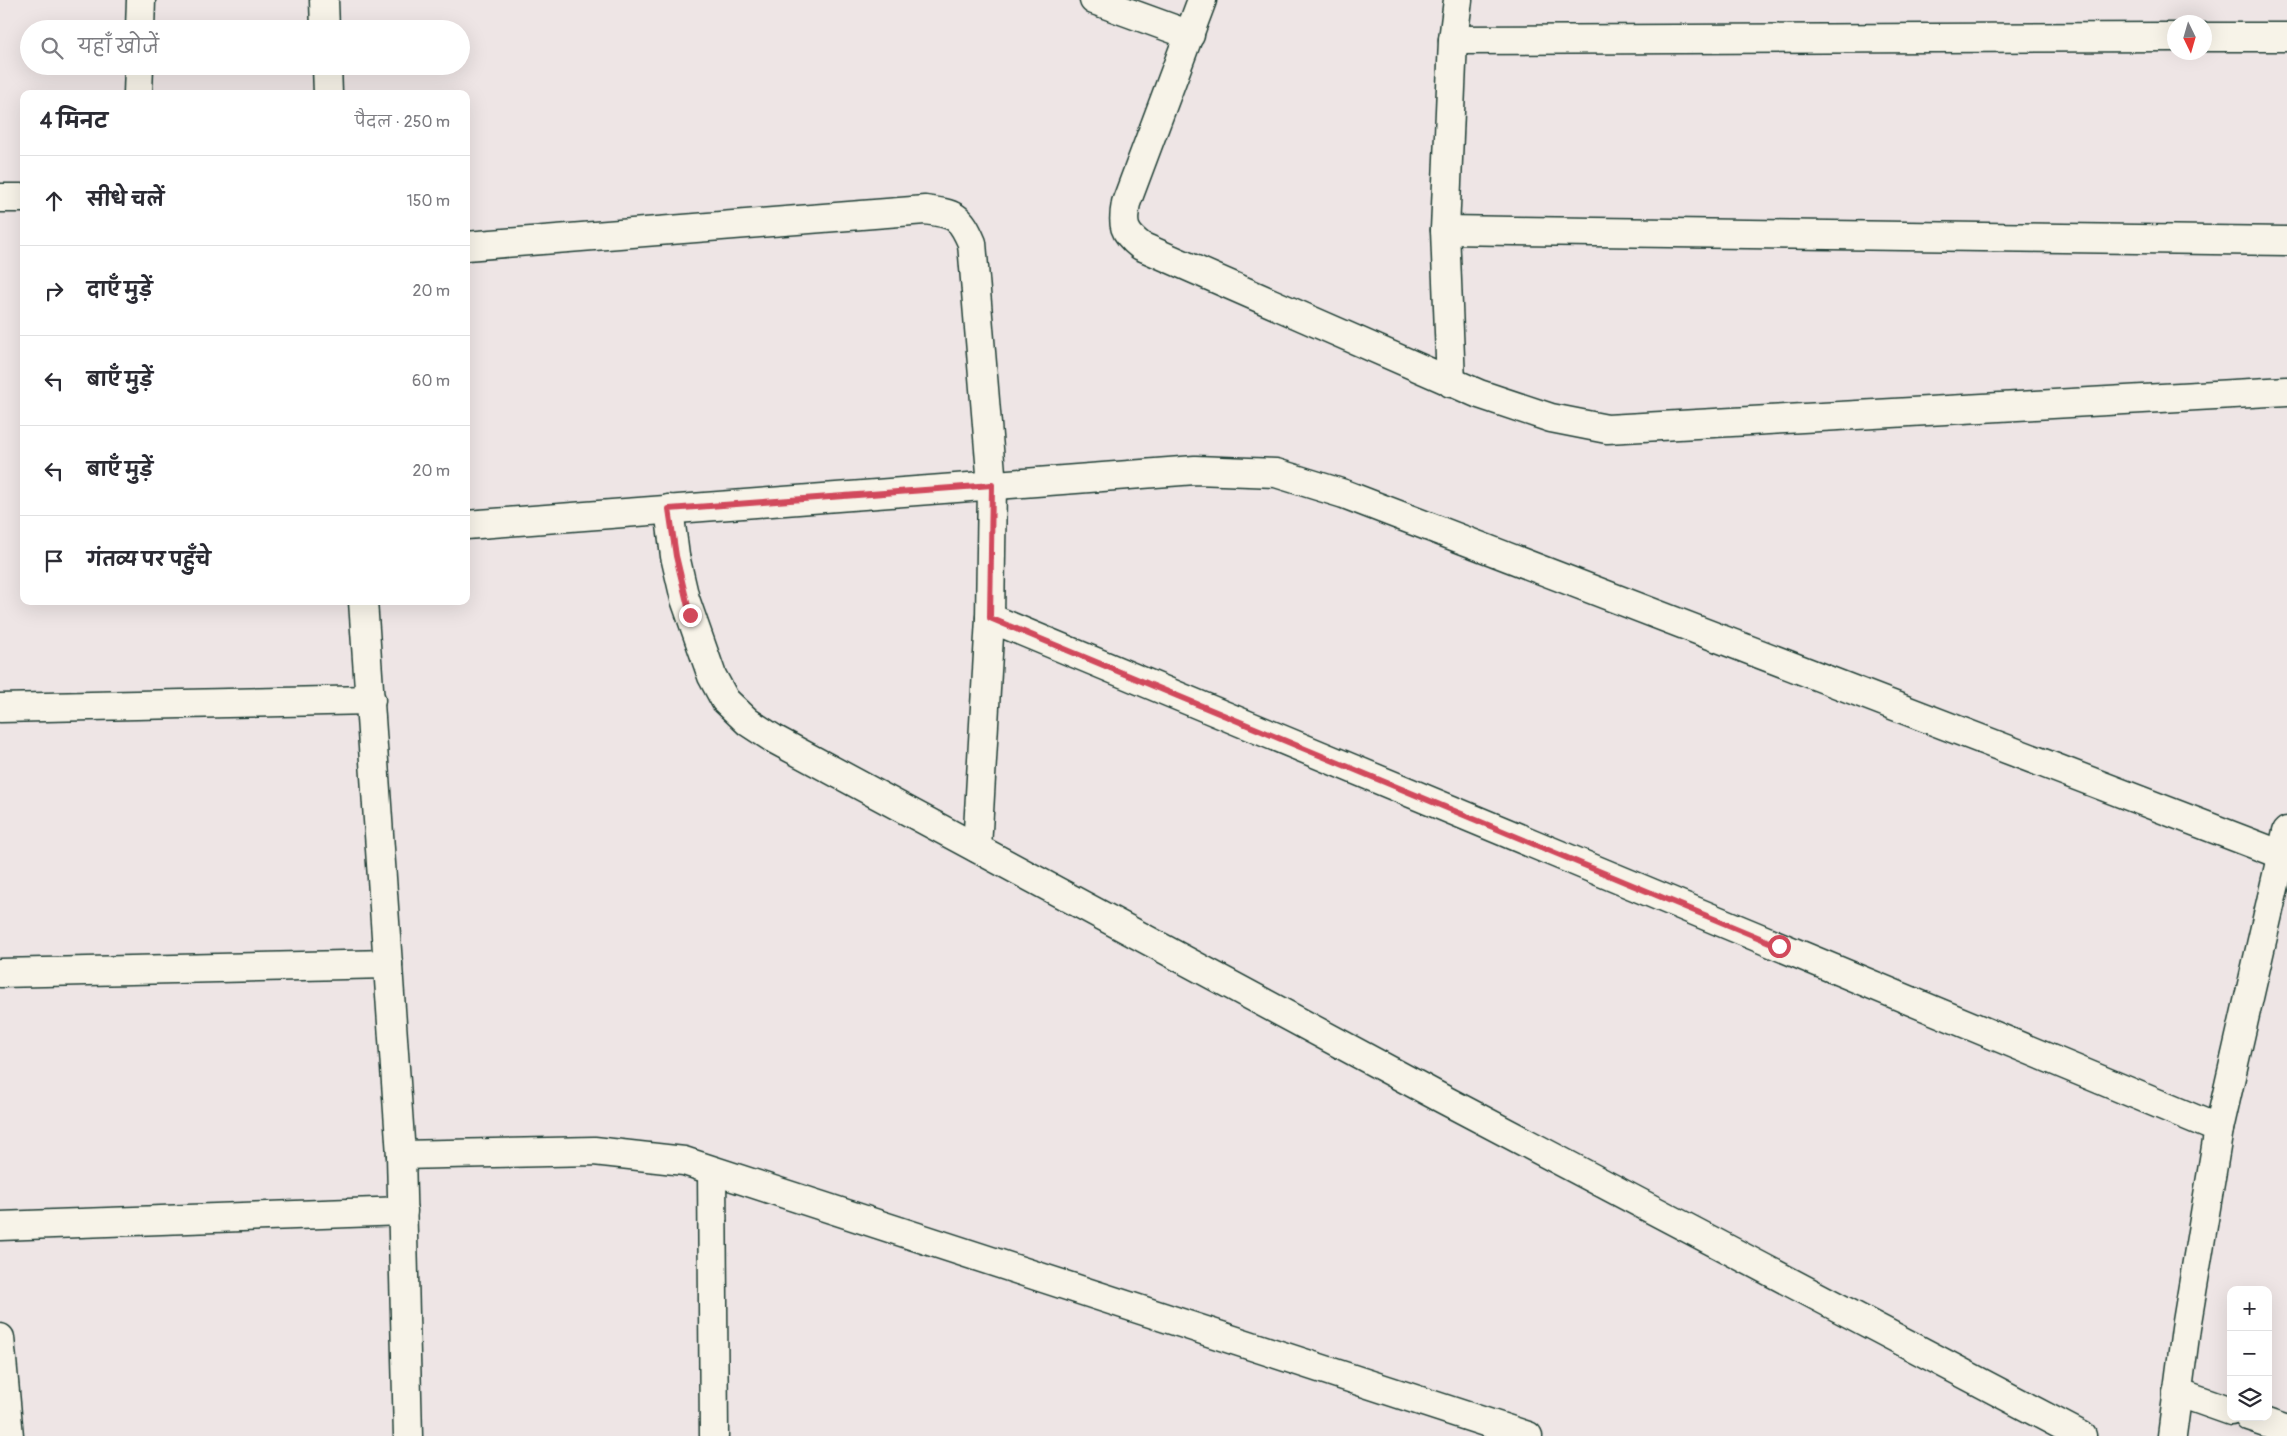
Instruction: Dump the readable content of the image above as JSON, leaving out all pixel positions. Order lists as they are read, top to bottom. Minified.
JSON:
{"north":"bottom","page":{"search":"यहाँ खोजें","heading":["4 मिनट","पैदल · 250 m"],"list":[["सीधे चलें","150 m"],["दाएँ मुड़ें","20 m"],["बाएँ मुड़ें","60 m"],["बाएँ मुड़ें","20 m"],"गंतव्य पर पहुँचे"],"map_buttons":["+","−"]}}
